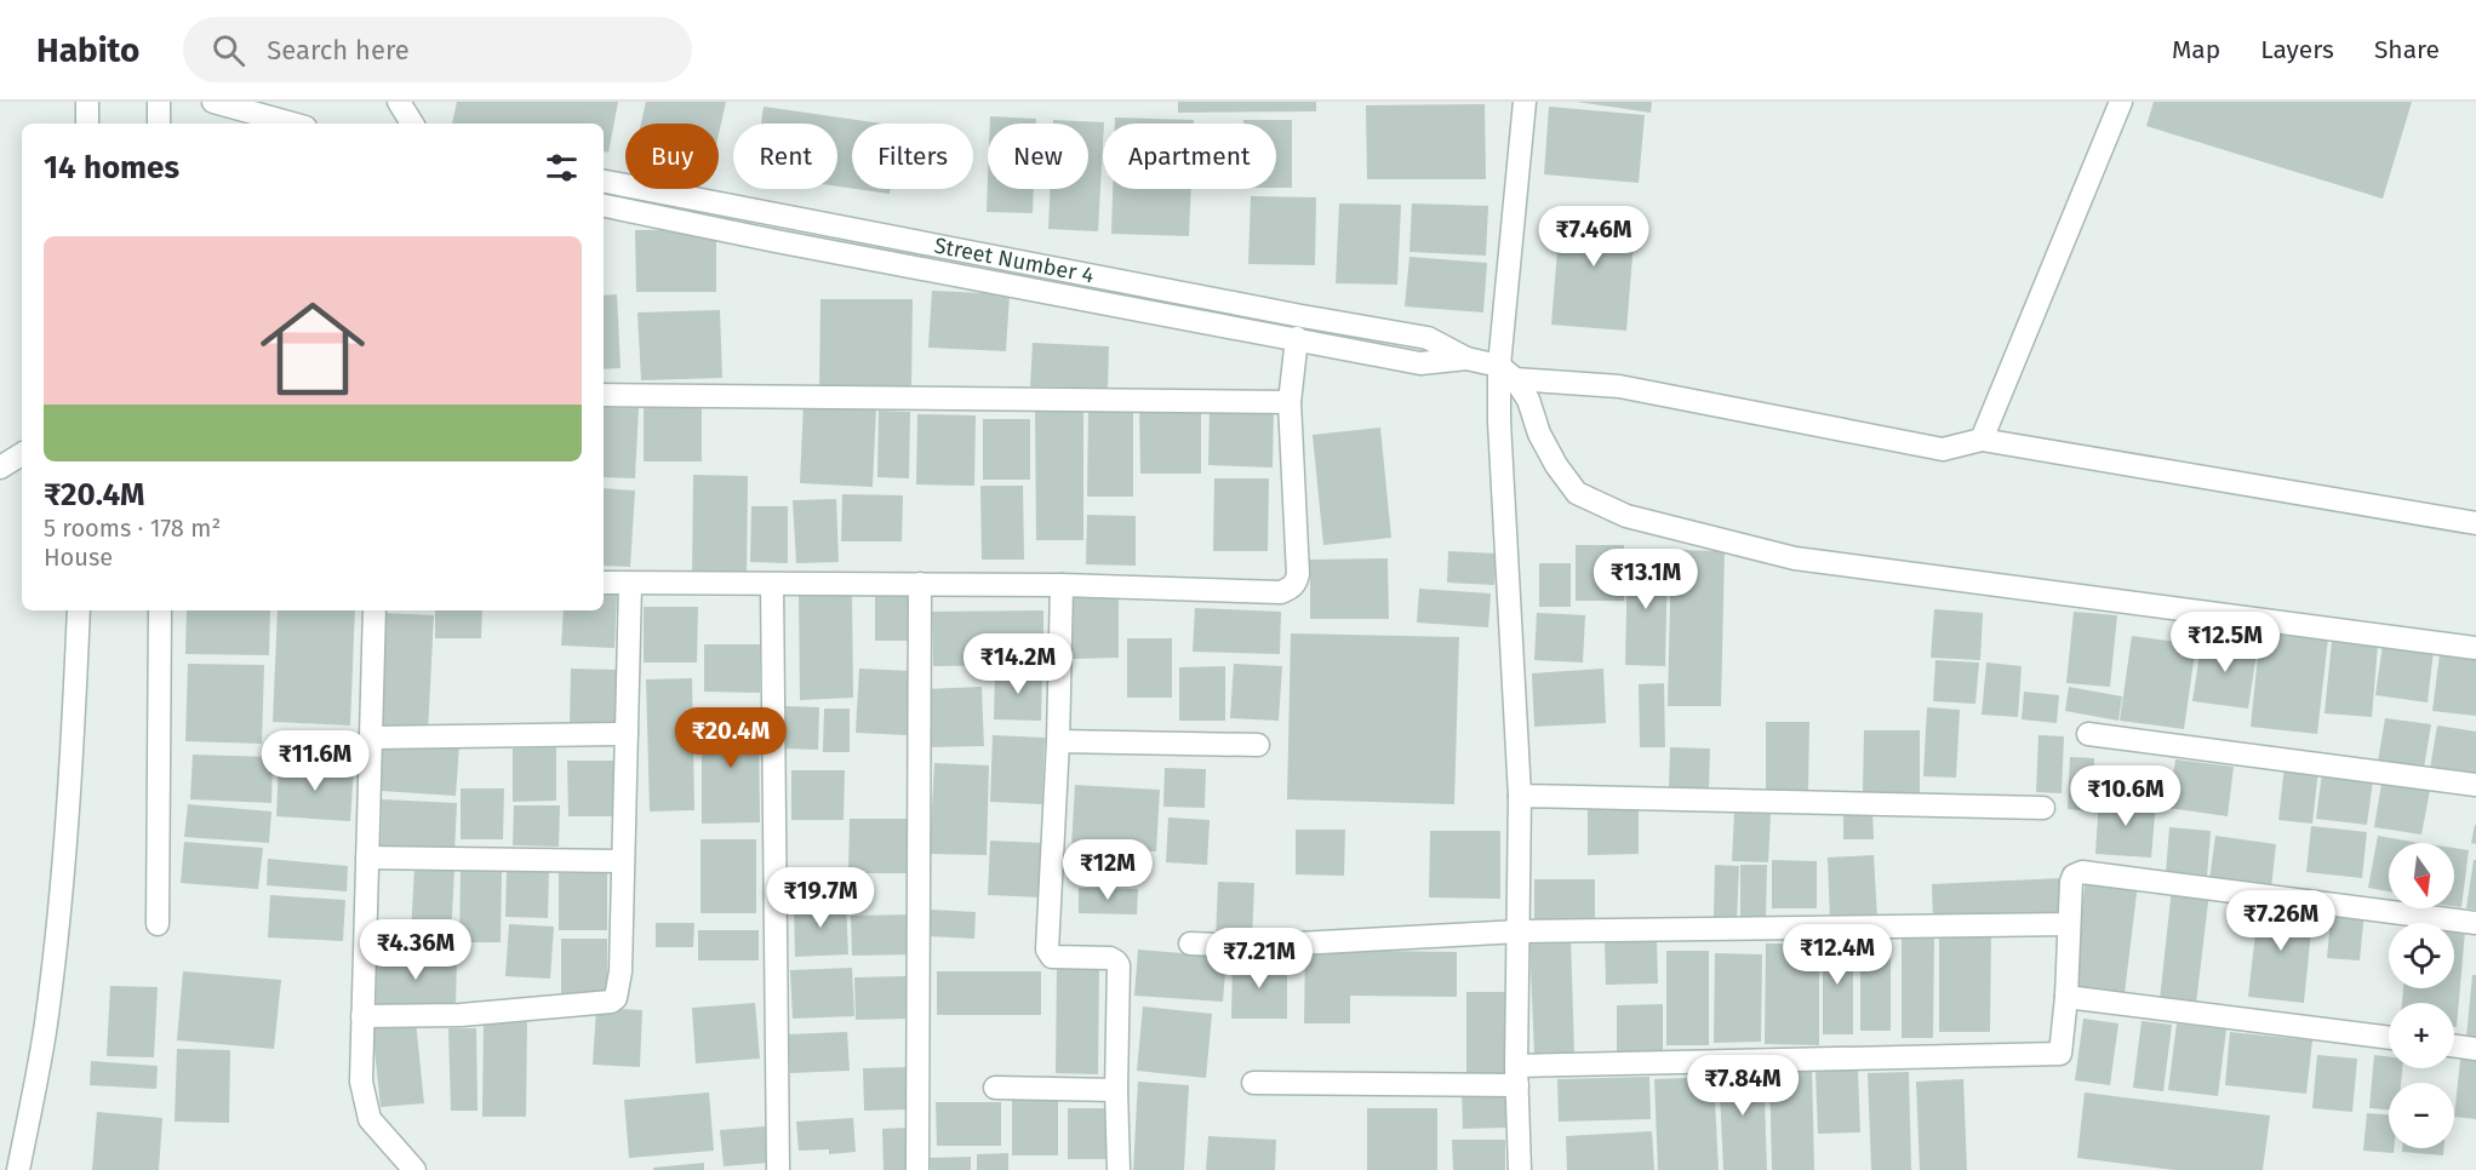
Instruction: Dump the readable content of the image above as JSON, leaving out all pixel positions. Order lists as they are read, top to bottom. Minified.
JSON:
{"streets":{"street":["Street Number 4"]},"north":"bottom","page":{"header":"Habito","search":"Search here","nav":["Map","Layers","Share"],"chip":["Buy","Rent","Filters","New","Apartment"],"heading":"14 homes","price":["₹7.46M","₹13.1M","₹12.5M","₹14.2M","₹20.4M","₹11.6M","₹10.6M","₹12M","₹19.7M","₹7.26M","₹4.36M","₹12.4M","₹7.21M","₹7.84M"],"list":[{"name":"₹20.4M","note":"5 rooms · 178 m² · House"}],"map_buttons":["+","−"]}}
